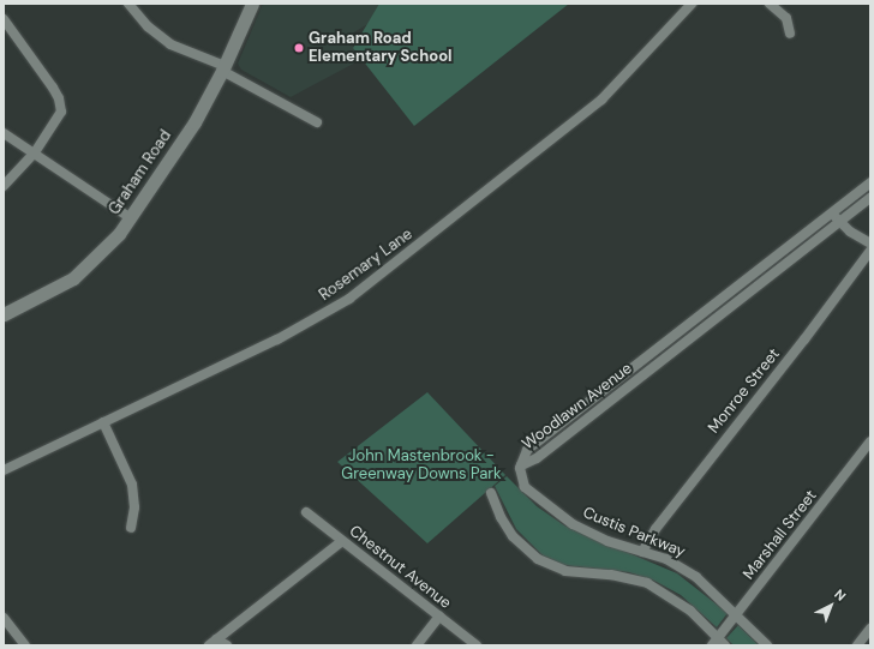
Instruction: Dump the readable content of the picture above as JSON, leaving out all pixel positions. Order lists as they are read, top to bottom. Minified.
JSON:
{"streets":{"street":["Graham Road","Rosemary Lane","Monroe Street","Woodlawn Avenue","Custis Parkway","Marshall Street","Chestnut Avenue"]},"crossings":[["Monroe Street","Custis Parkway"],["Woodlawn Avenue","Custis Parkway"],["Custis Parkway","Marshall Street"]],"parks":["John Mastenbrook - Greenway Downs Park"],"places":["Graham Road Elementary School"],"north":"top right"}
